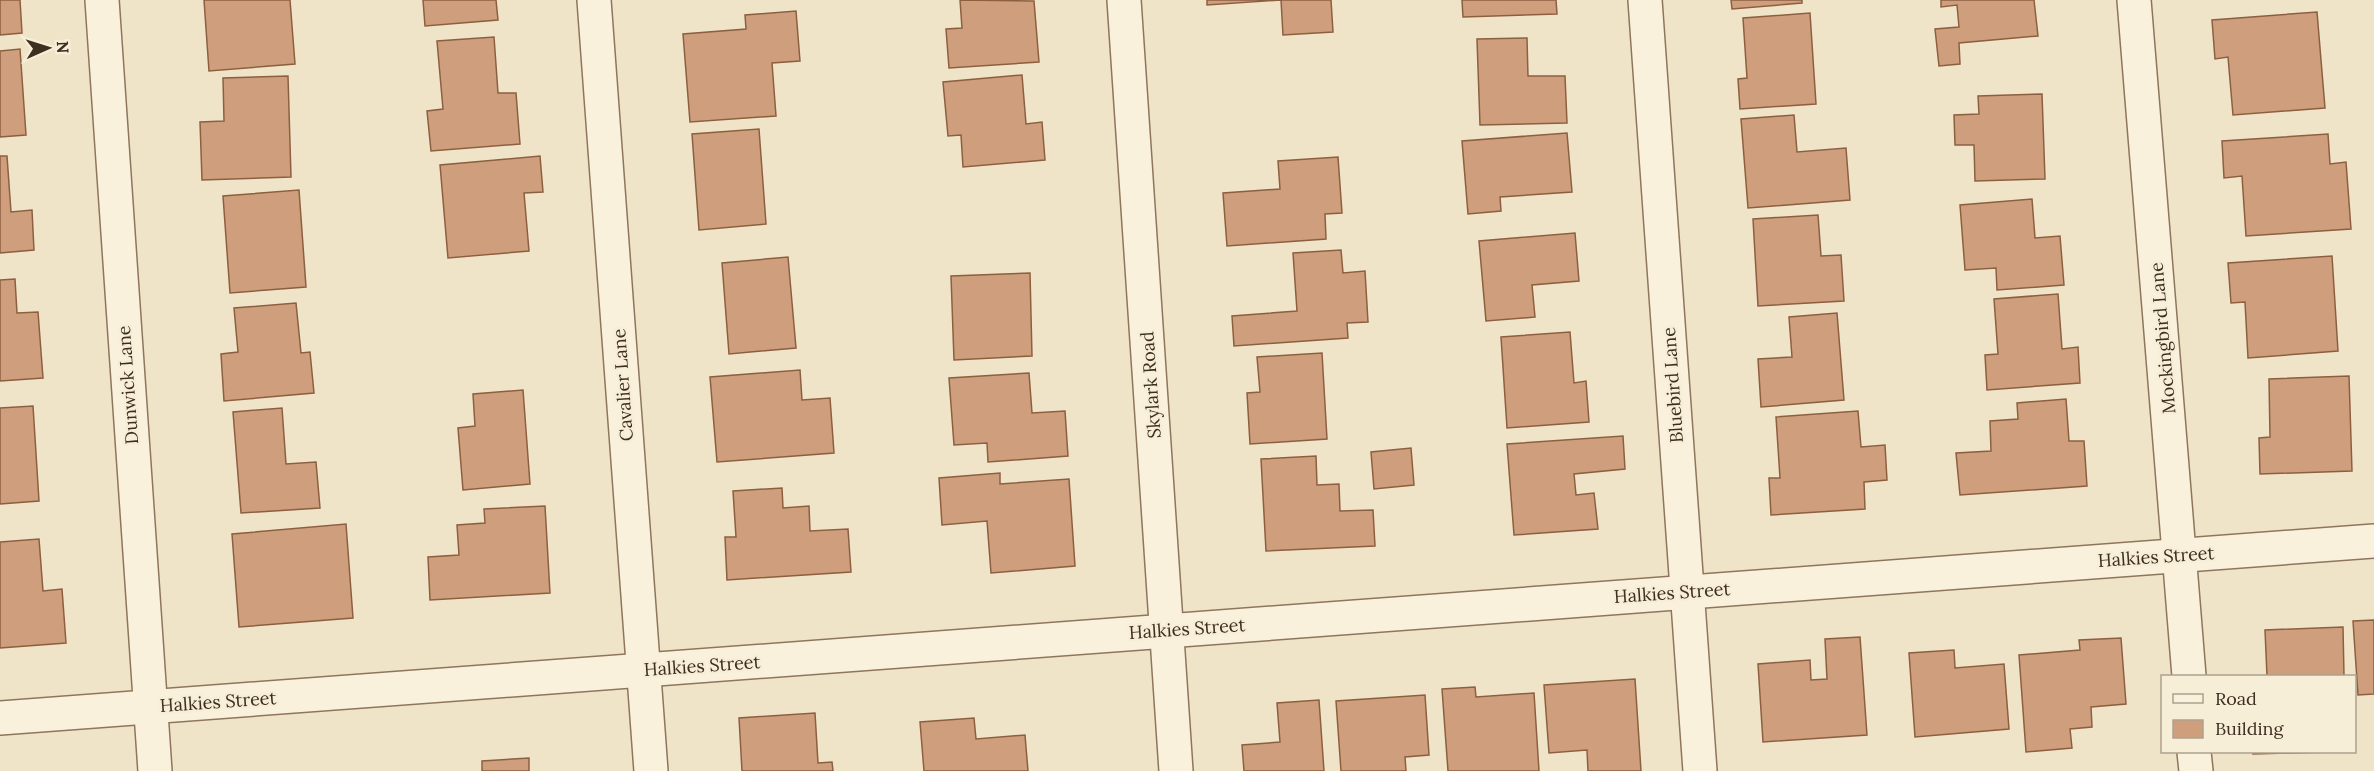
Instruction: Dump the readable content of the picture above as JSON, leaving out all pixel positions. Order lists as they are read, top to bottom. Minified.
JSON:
{"streets":{"street":["Mockingbird Lane","Dunwick Lane","Cavalier Lane","Skylark Road","Bluebird Lane","Halkies Street"]},"crossings":[["Mockingbird Lane","Halkies Street"],["Dunwick Lane","Halkies Street"],["Cavalier Lane","Halkies Street"],["Skylark Road","Halkies Street"],["Bluebird Lane","Halkies Street"]],"legend":["Road","Building"],"north":"right"}
